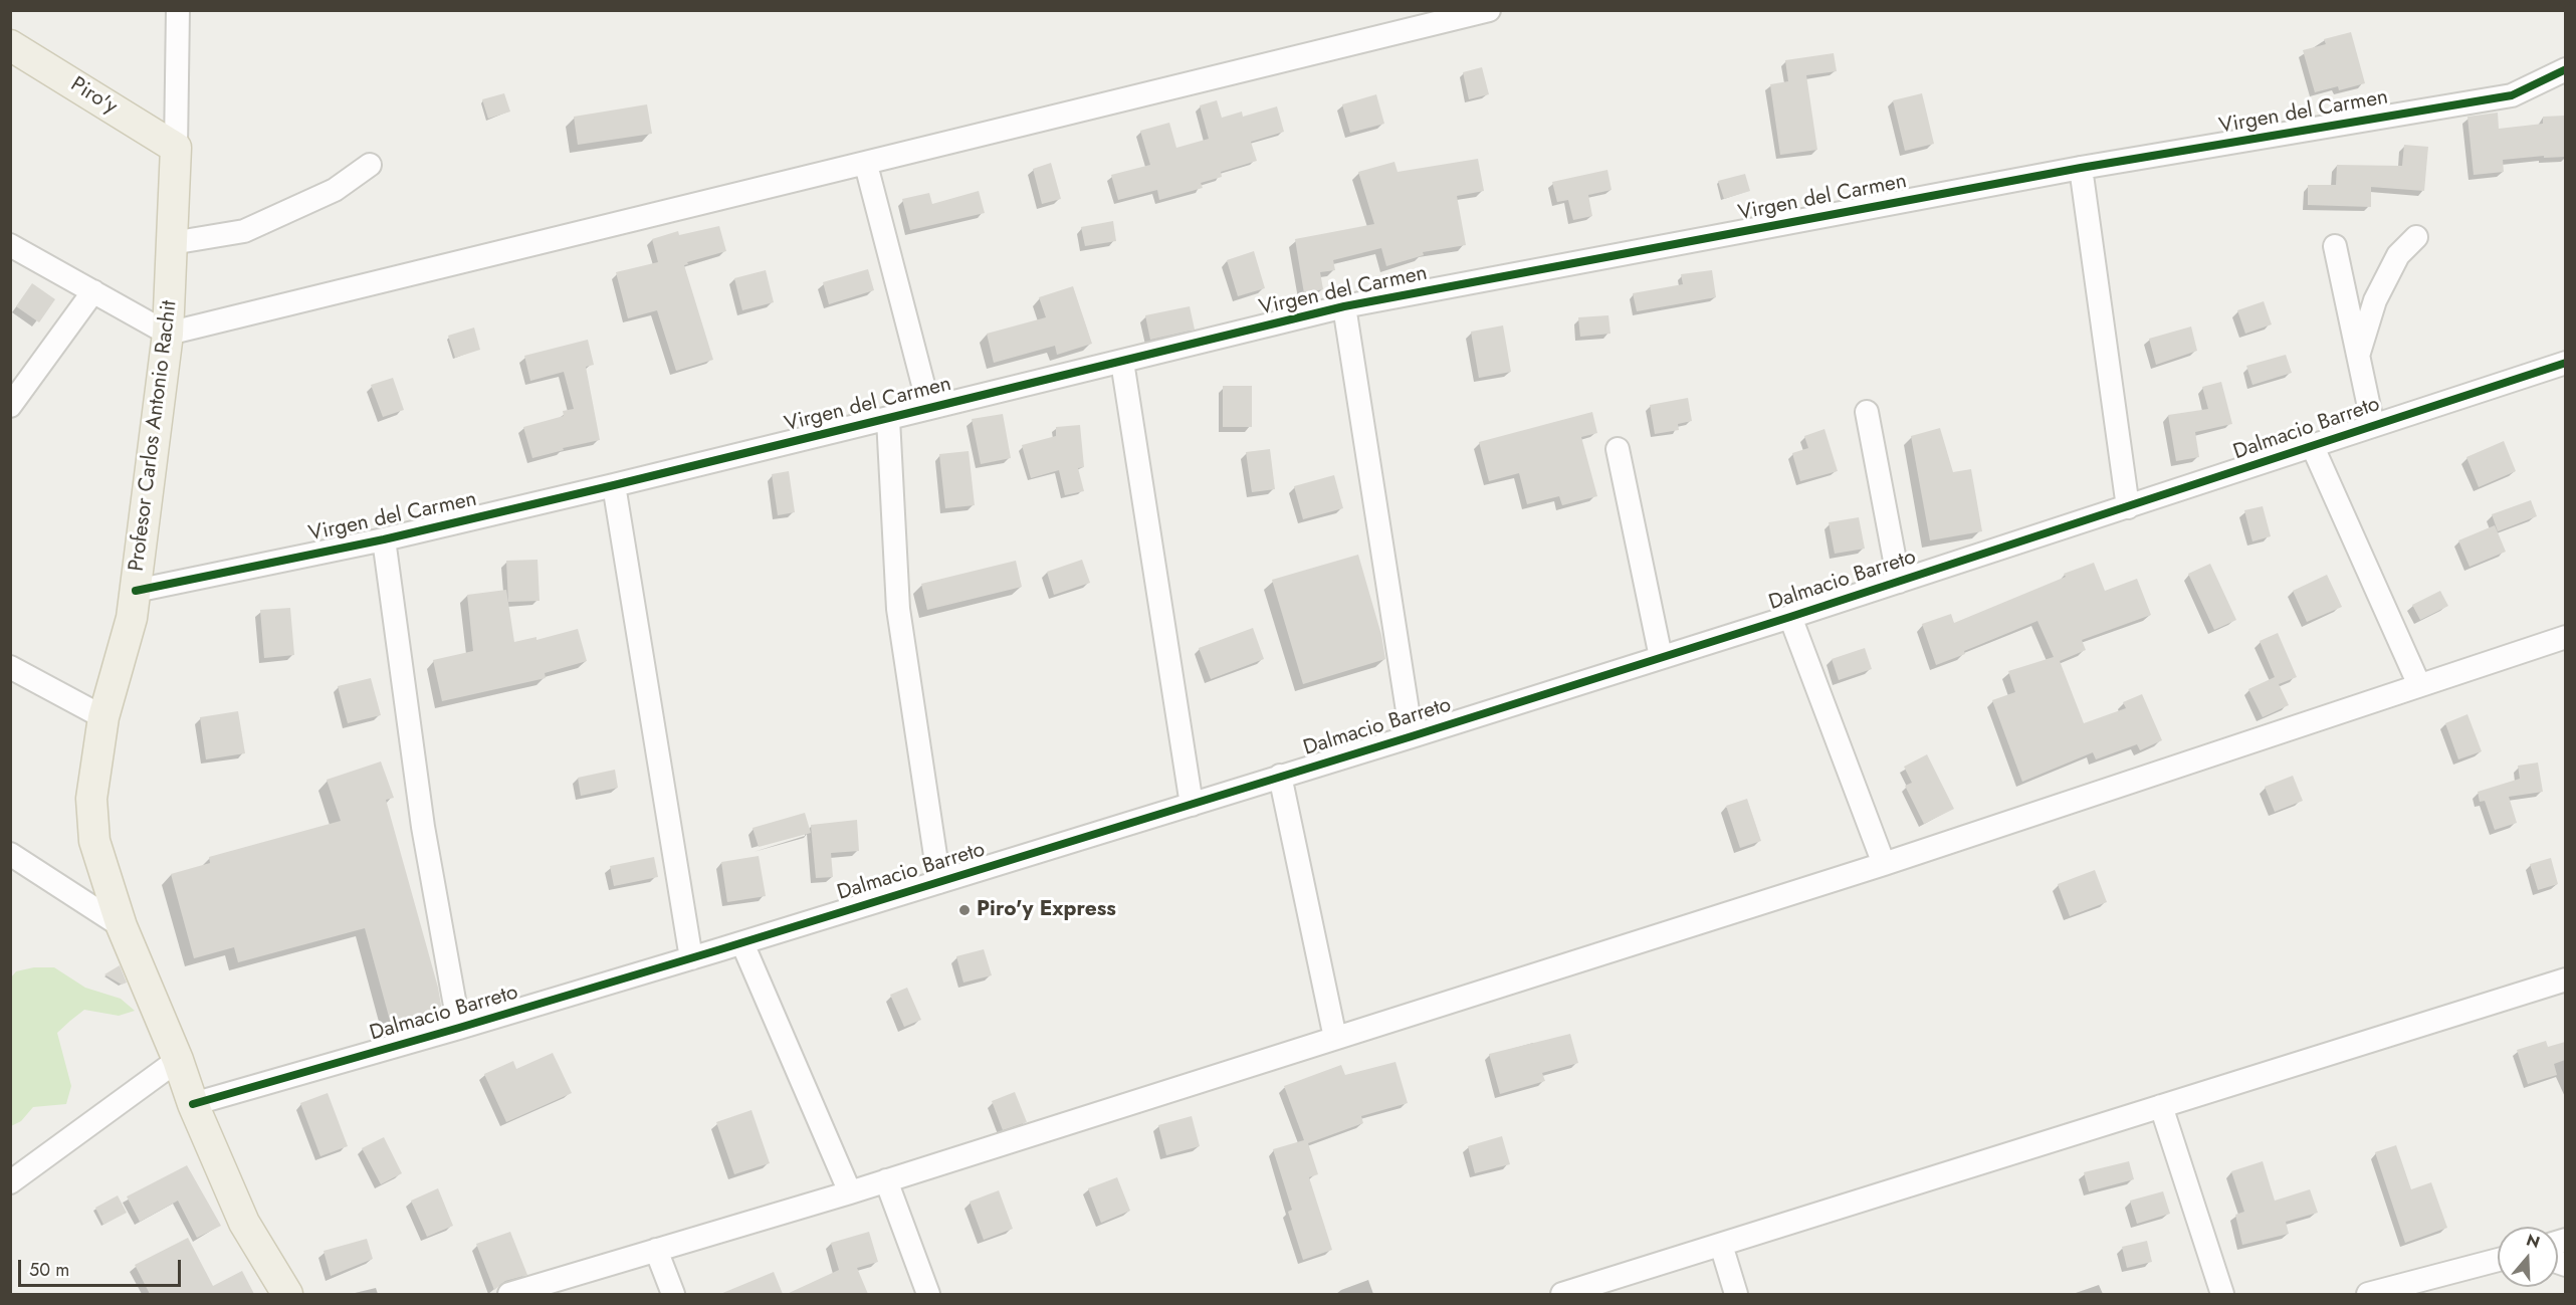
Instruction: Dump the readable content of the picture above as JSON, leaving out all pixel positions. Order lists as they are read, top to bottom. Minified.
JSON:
{"streets":{"main road":["Piro'y","Profesor Carlos Antonio Rachit"],"street":["Virgen del Carmen","Dalmacio Barreto"]},"crossings":[["Piro'y","Profesor Carlos Antonio Rachit"],["Virgen del Carmen","Profesor Carlos Antonio Rachit"],["Dalmacio Barreto","Profesor Carlos Antonio Rachit"]],"places":["Piro'y Express"],"scale_bar":"50 m","north":"top"}
